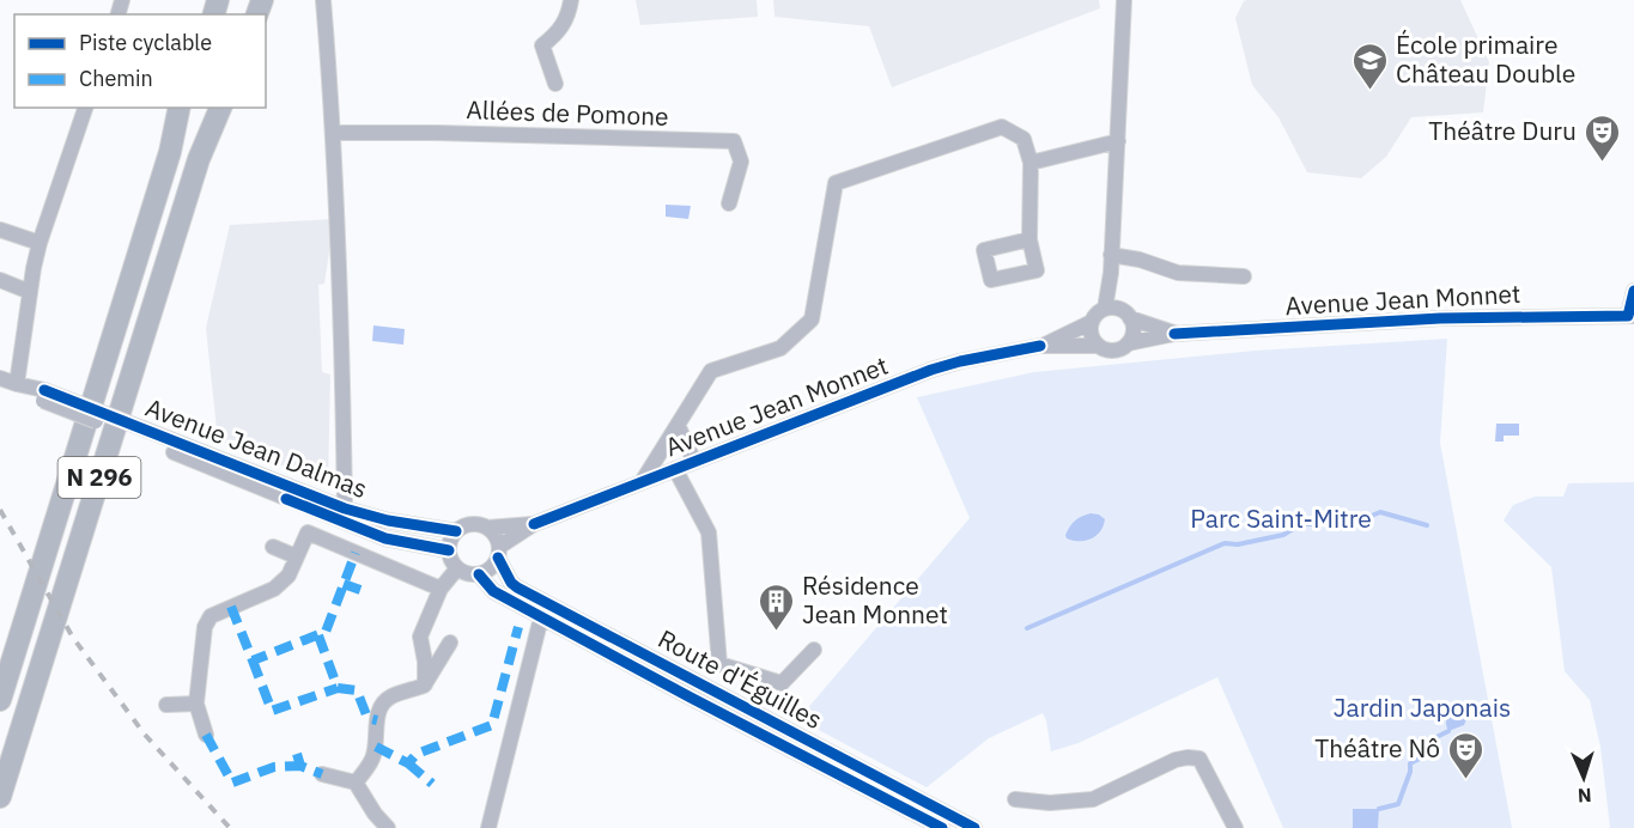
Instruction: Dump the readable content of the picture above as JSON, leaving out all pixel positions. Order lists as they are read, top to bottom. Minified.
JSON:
{"streets":{"highway":["N 296"],"street":["Allées de Pomone","Avenue Jean Monnet","Avenue Jean Dalmas","Route d'Éguilles"]},"crossings":[["Avenue Jean Monnet","Avenue Jean Dalmas"],["Avenue Jean Monnet","Route d'Éguilles"],["Avenue Jean Dalmas","Route d'Éguilles"]],"parks":["Parc Saint-Mitre","Jardin Japonais"],"places":{"school or university":["École primaire Château Double"],"theatre":["Théâtre Duru","Théâtre Nô"],"building":["Résidence Jean Monnet"]},"legend":["Piste cyclable","Chemin"],"north":"bottom"}
